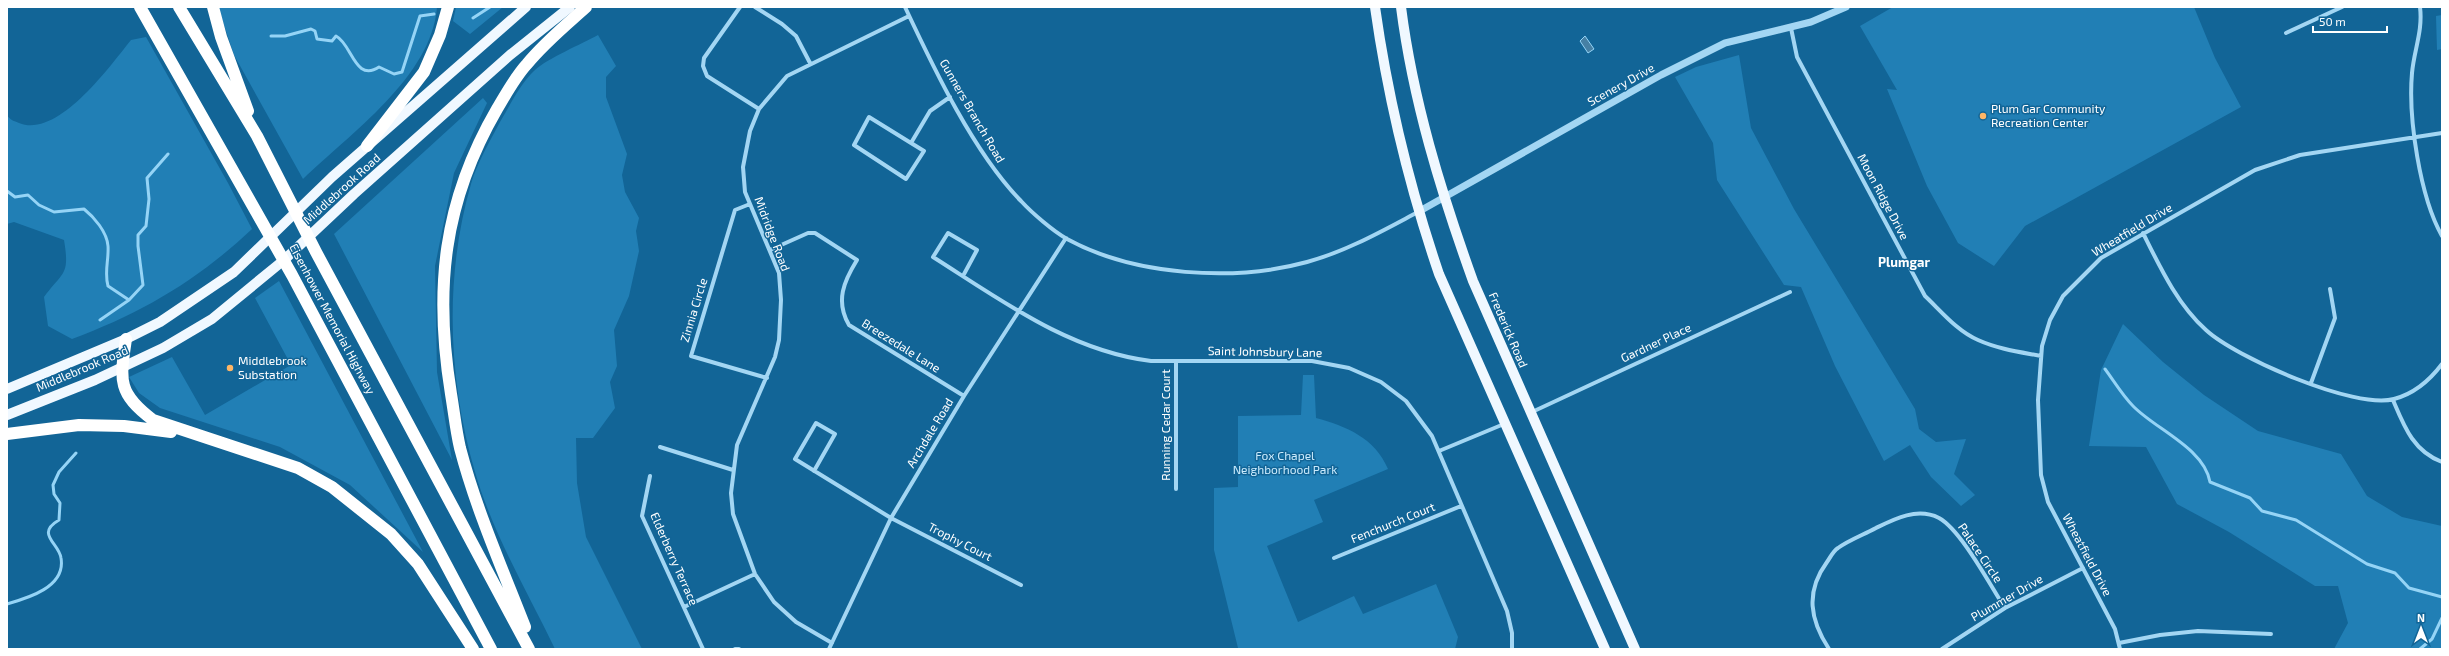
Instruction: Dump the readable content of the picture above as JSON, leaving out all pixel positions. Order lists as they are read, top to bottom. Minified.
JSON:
{"streets":{"highway":["Eisenhower Memorial Highway"],"main road":["Middlebrook Road","Frederick Road"],"street":["Scenery Drive","Gunners Branch Road","Moon Ridge Drive","Wheatfield Drive","Midridge Road","Zinnia Circle","Gardner Place","Breezedale Lane","Saint Johnsbury Lane","Running Cedar Court","Archdale Road","Fenchurch Court","Trophy Court","Palace Circle","Elderberry Terrace","Plummer Drive"]},"crossings":[["Scenery Drive","Gunners Branch Road"],["Scenery Drive","Moon Ridge Drive"],["Scenery Drive","Frederick Road"],["Gunners Branch Road","Midridge Road"],["Gunners Branch Road","Archdale Road"],["Moon Ridge Drive","Wheatfield Drive"],["Wheatfield Drive","Plummer Drive"],["Midridge Road","Zinnia Circle"],["Midridge Road","Breezedale Lane"],["Midridge Road","Archdale Road"],["Frederick Road","Gardner Place"],["Breezedale Lane","Archdale Road"],["Saint Johnsbury Lane","Running Cedar Court"],["Saint Johnsbury Lane","Archdale Road"],["Saint Johnsbury Lane","Fenchurch Court"],["Archdale Road","Trophy Court"],["Palace Circle","Plummer Drive"]],"districts":["Plumgar"],"parks":["Fox Chapel Neighborhood Park"],"places":["Plum Gar Community Recreation Center","Middlebrook Substation"],"scale_bar":"50 m","north":"top"}
